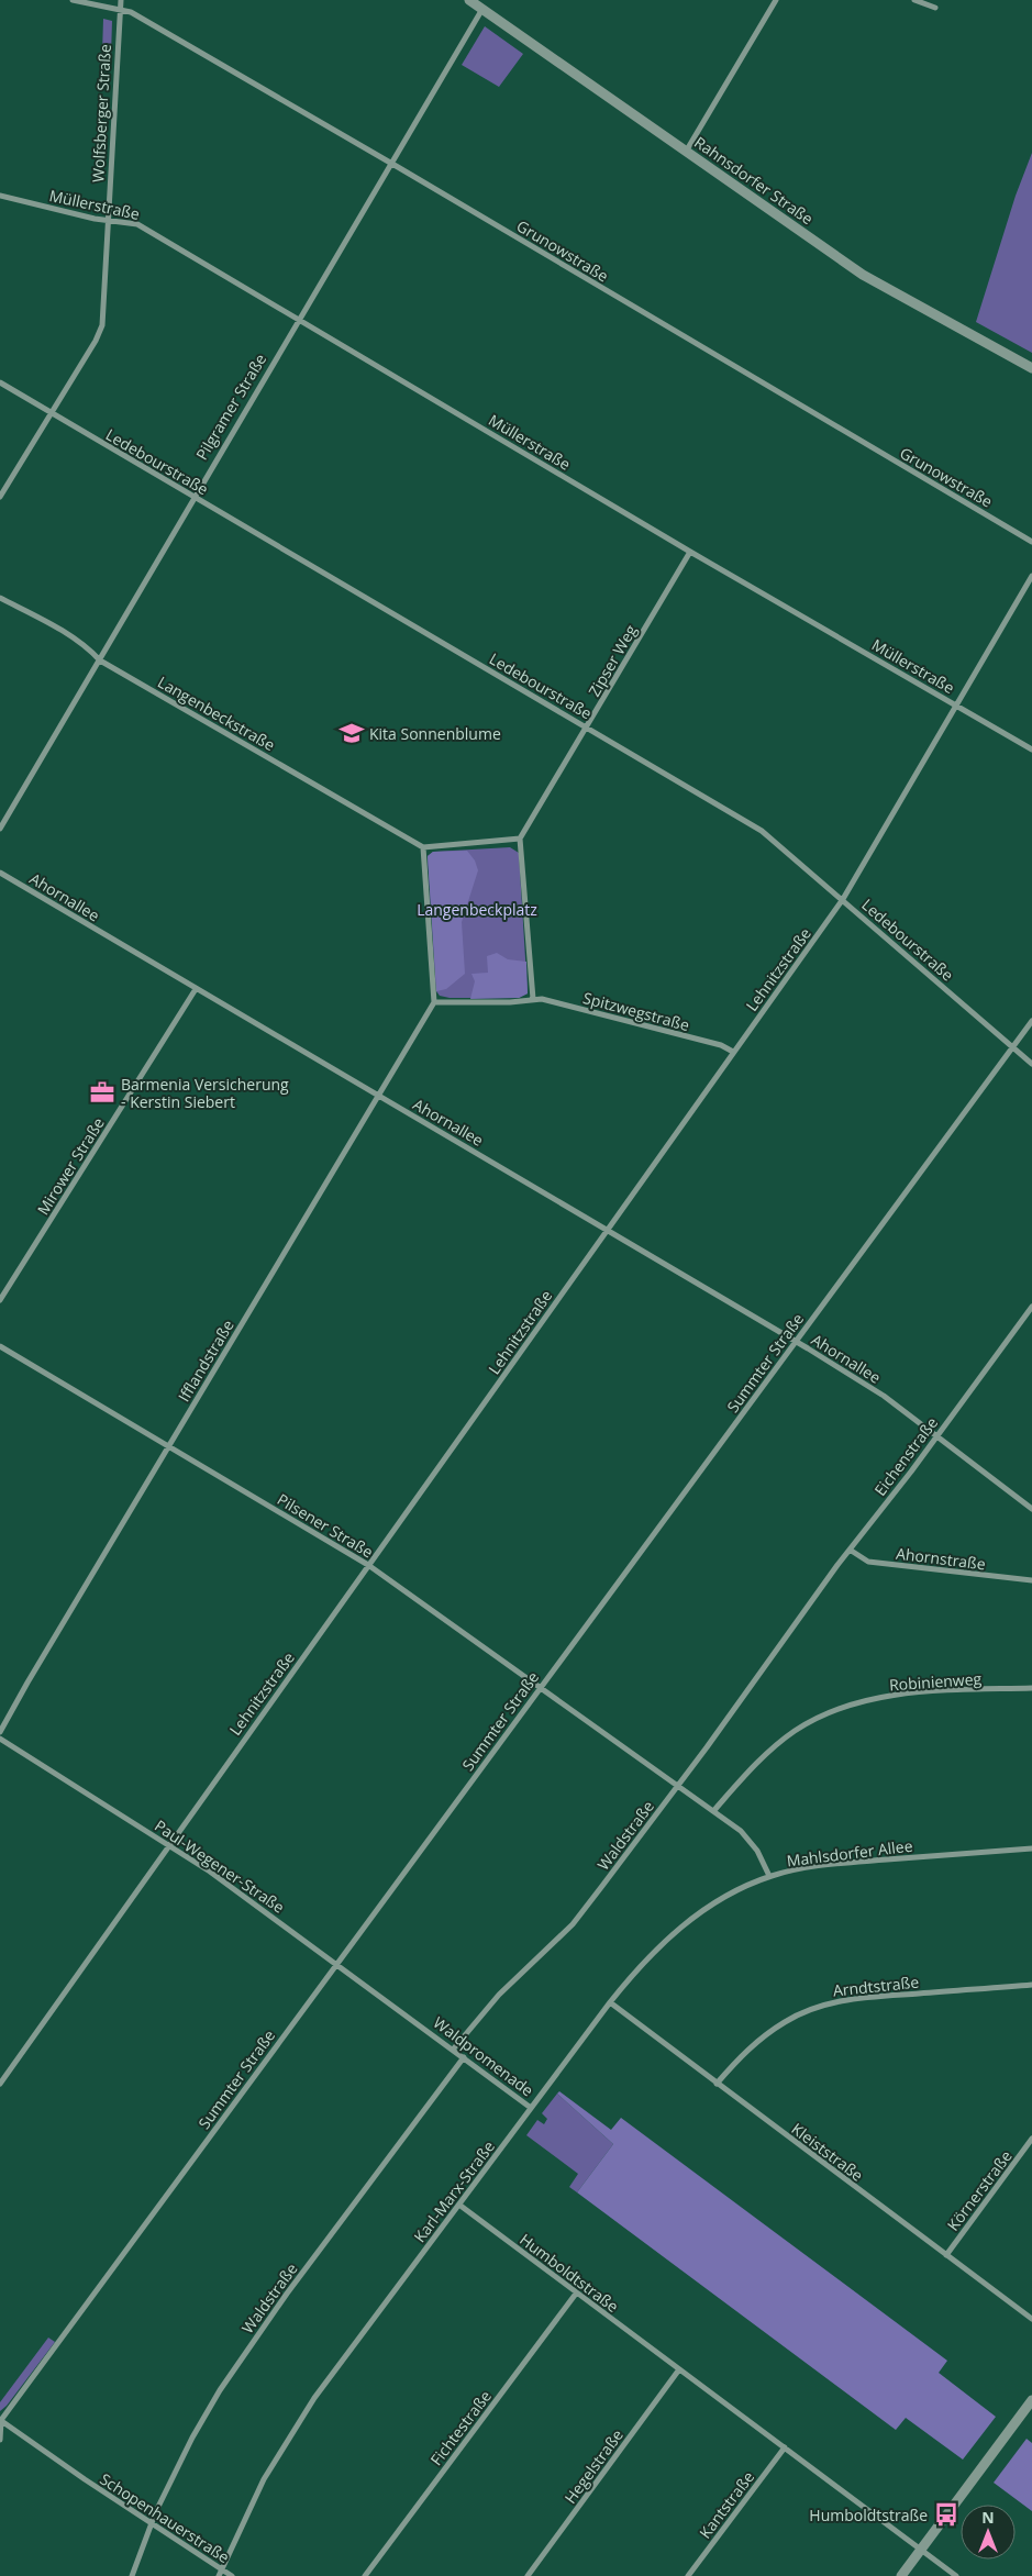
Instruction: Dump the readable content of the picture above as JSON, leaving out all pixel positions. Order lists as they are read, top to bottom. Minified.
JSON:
{"streets":{"street":["Wolfsberger Straße","Rahnsdorfer Straße","Müllerstraße","Grunowstraße","Pilgramer Straße","Ledebourstraße","Zipser Weg","Langenbeckstraße","Ahornallee","Lehnitzstraße","Spitzwegstraße","Mirower Straße","Ifflandstraße","Summter Straße","Eichenstraße","Pilsener Straße","Ahornstraße","Robinienweg","Waldstraße","Mahlsdorfer Allee","Paul-Wegener-Straße","Arndtstraße","Waldpromenade","Kleiststraße","Körnerstraße","Karl-Marx-Straße","Humboldtstraße","Fichtestraße","Hegelstraße","Kantstraße","Schopenhauerstraße"]},"crossings":[["Wolfsberger Straße","Müllerstraße"],["Wolfsberger Straße","Grunowstraße"],["Wolfsberger Straße","Ledebourstraße"],["Rahnsdorfer Straße","Pilgramer Straße"],["Müllerstraße","Pilgramer Straße"],["Müllerstraße","Zipser Weg"],["Müllerstraße","Lehnitzstraße"],["Grunowstraße","Pilgramer Straße"],["Pilgramer Straße","Ledebourstraße"],["Pilgramer Straße","Langenbeckstraße"],["Ledebourstraße","Zipser Weg"],["Ledebourstraße","Lehnitzstraße"],["Ledebourstraße","Summter Straße"],["Ahornallee","Lehnitzstraße"],["Ahornallee","Mirower Straße"],["Ahornallee","Ifflandstraße"],["Ahornallee","Summter Straße"],["Ahornallee","Eichenstraße"],["Lehnitzstraße","Spitzwegstraße"],["Lehnitzstraße","Pilsener Straße"],["Lehnitzstraße","Paul-Wegener-Straße"],["Ifflandstraße","Pilsener Straße"],["Summter Straße","Pilsener Straße"],["Summter Straße","Paul-Wegener-Straße"],["Summter Straße","Schopenhauerstraße"],["Eichenstraße","Ahornstraße"],["Eichenstraße","Waldstraße"],["Pilsener Straße","Mahlsdorfer Allee"],["Robinienweg","Mahlsdorfer Allee"],["Waldstraße","Mahlsdorfer Allee"],["Waldstraße","Waldpromenade"],["Waldstraße","Schopenhauerstraße"],["Mahlsdorfer Allee","Karl-Marx-Straße"],["Paul-Wegener-Straße","Waldpromenade"],["Arndtstraße","Kleiststraße"],["Waldpromenade","Karl-Marx-Straße"],["Kleiststraße","Körnerstraße"],["Kleiststraße","Karl-Marx-Straße"],["Karl-Marx-Straße","Humboldtstraße"],["Karl-Marx-Straße","Schopenhauerstraße"],["Humboldtstraße","Fichtestraße"],["Humboldtstraße","Hegelstraße"],["Humboldtstraße","Kantstraße"]],"parks":["Langenbeckplatz"],"places":{"school or university":["Kita Sonnenblume"],"office":["Barmenia Versicherung - Kerstin Siebert"],"bus stop":["Humboldtstraße"]},"north":"top"}
